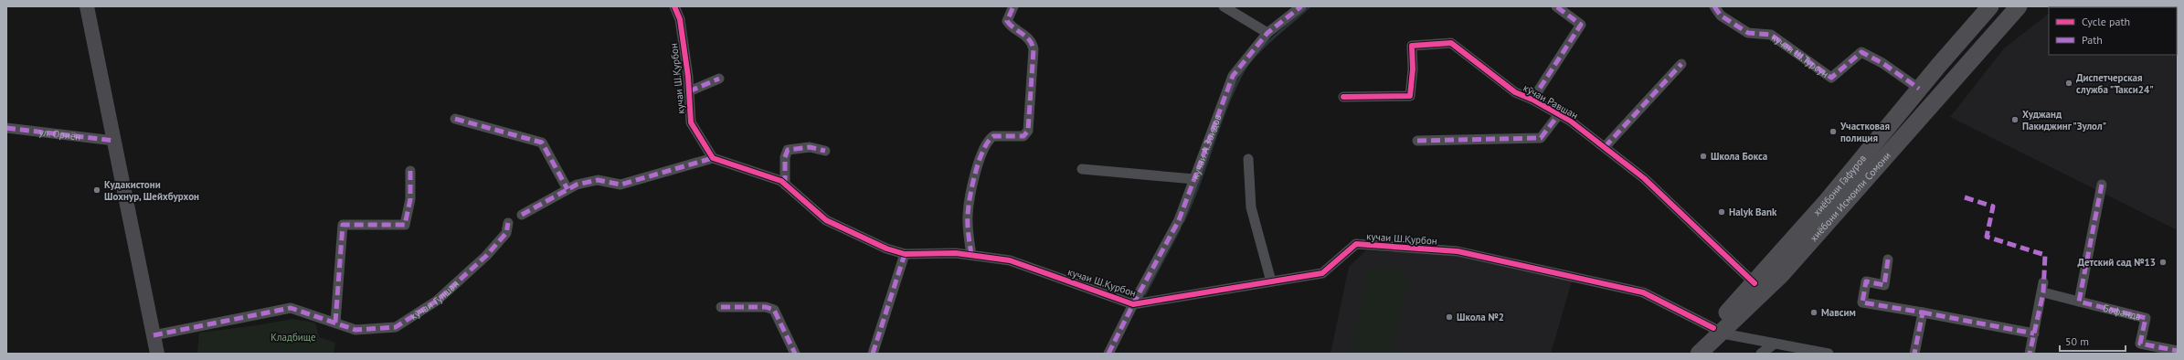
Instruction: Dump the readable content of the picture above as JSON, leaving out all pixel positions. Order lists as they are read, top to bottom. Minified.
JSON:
{"streets":{"highway":["хиёбони Гафуров","хиёбони Исмоили Сомони"],"street":["кучаи Ш.Турсун","кучаи Ш.Қурбон","кӯчаи Равшан","ул. Ориён","кучаи А.Зоидов","кӯчаи Гулшан","Бофанда"]},"crossings":[["кучаи Ш.Турсун","хиёбони Гафуров"],["кучаи Ш.Қурбон","кучаи А.Зоидов"],["кучаи Ш.Қурбон","хиёбони Гафуров"],["кучаи Ш.Қурбон","хиёбони Исмоили Сомони"],["кӯчаи Равшан","хиёбони Гафуров"],["хиёбони Гафуров","хиёбони Исмоили Сомони"]],"parks":["Кладбище"],"places":["Диспетчерская служба \"Такси24\"","Худжанд Пакиджинг \"Зулол\"","Участковая полиция","Школа Бокса","Кудакистони Шохнур, Шейхбурхон","Halyk Bank","Детский сад №13","Мавсим","Школа №2"],"legend":["Cycle path","Path"],"scale_bar":"50 m"}
